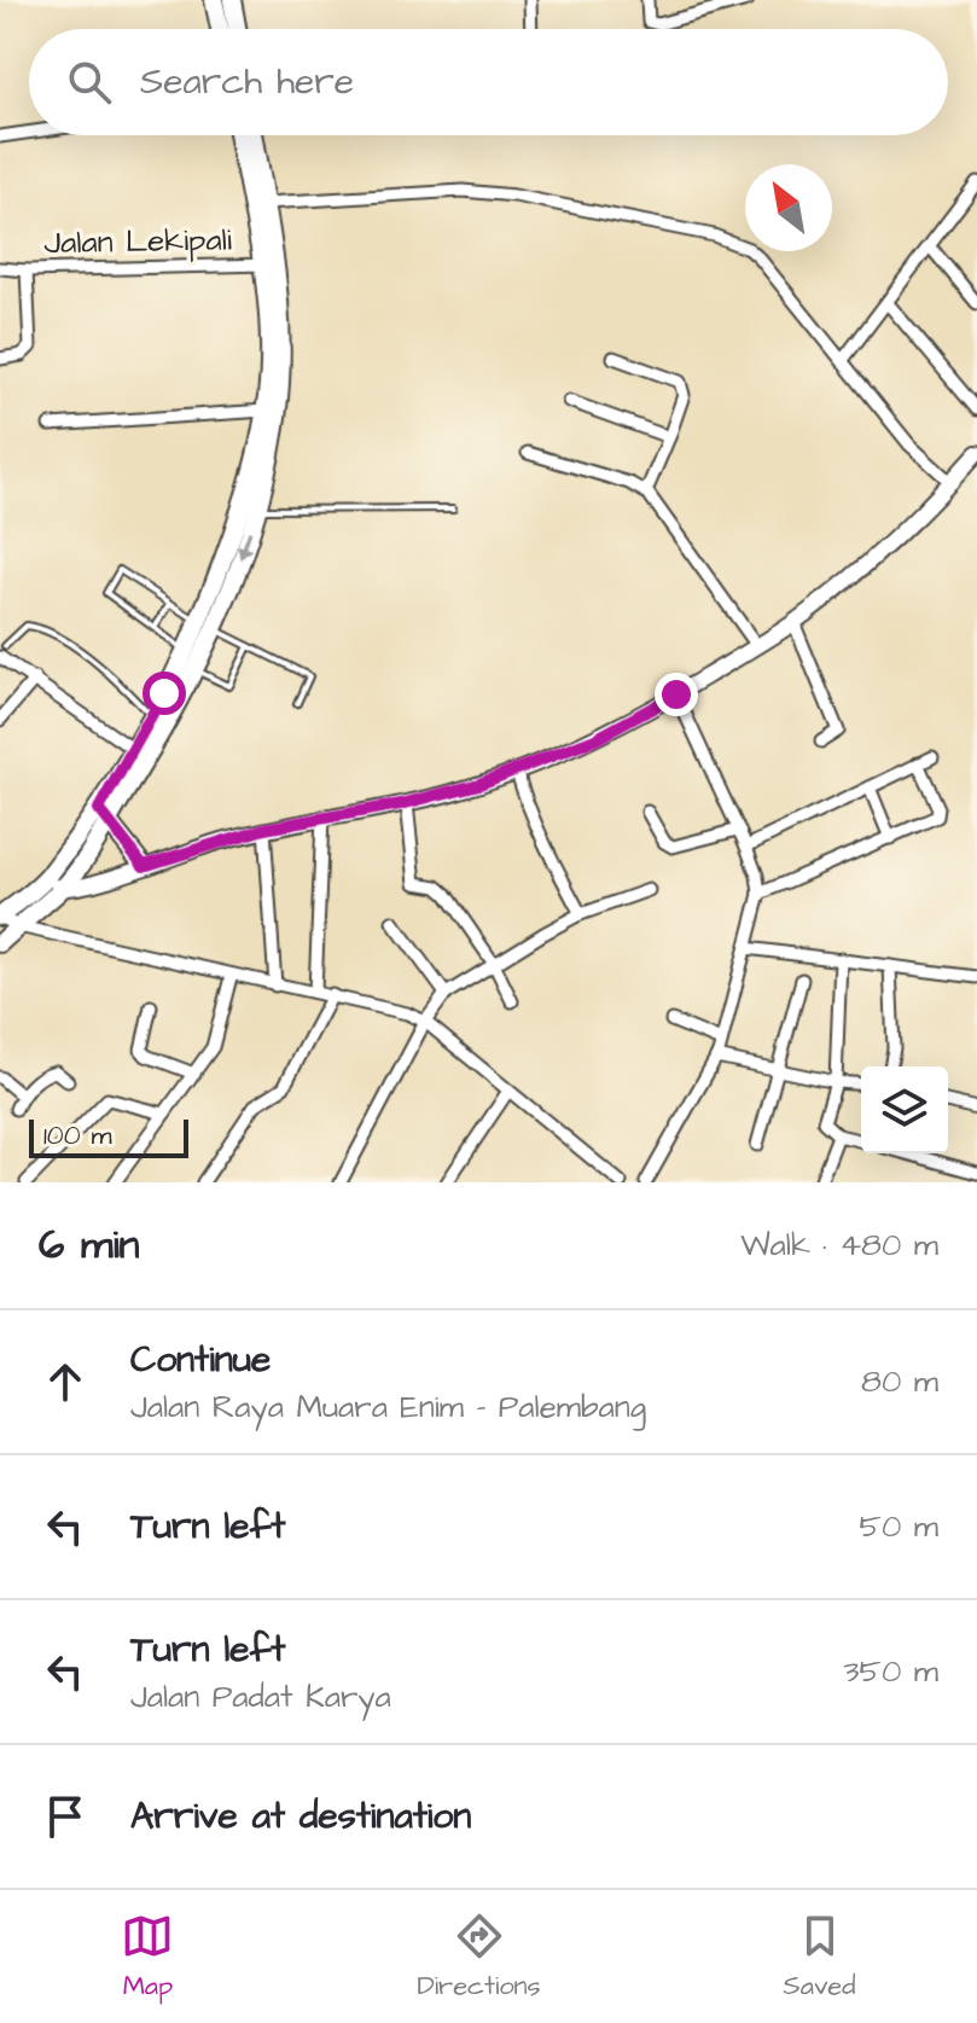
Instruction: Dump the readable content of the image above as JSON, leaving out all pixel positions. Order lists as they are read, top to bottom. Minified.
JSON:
{"streets":{"street":["Jalan Lekipali"]},"scale_bar":"100 m","north":"top left","page":{"search":"Search here","scale":"100 m","heading":["6 min","Walk · 480 m"],"list":[["Continue","Jalan Raya Muara Enim - Palembang","80 m"],["Turn left","50 m"],["Turn left","Jalan Padat Karya","350 m"],"Arrive at destination"],"nav":["Map","Directions","Saved"]}}
